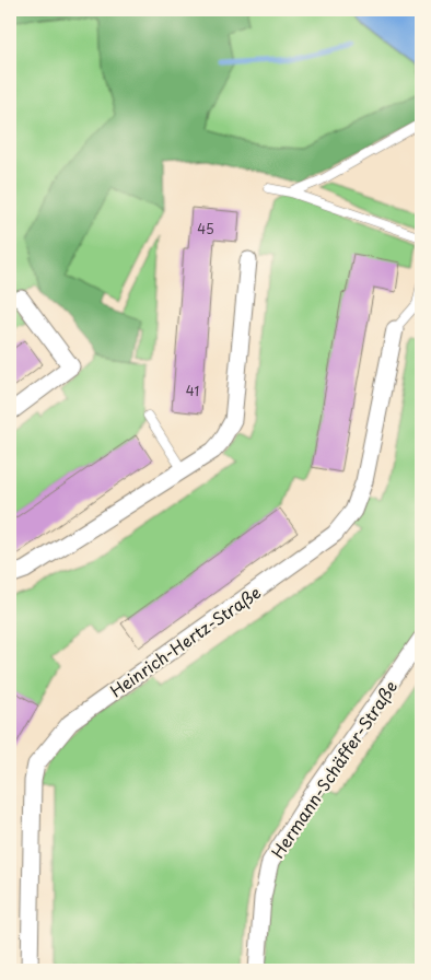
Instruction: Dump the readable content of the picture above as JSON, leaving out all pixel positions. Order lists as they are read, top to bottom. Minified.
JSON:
{"streets":{"street":["Heinrich-Hertz-Straße","Hermann-Schäffer-Straße"]},"house_numbers":["45","41"]}
